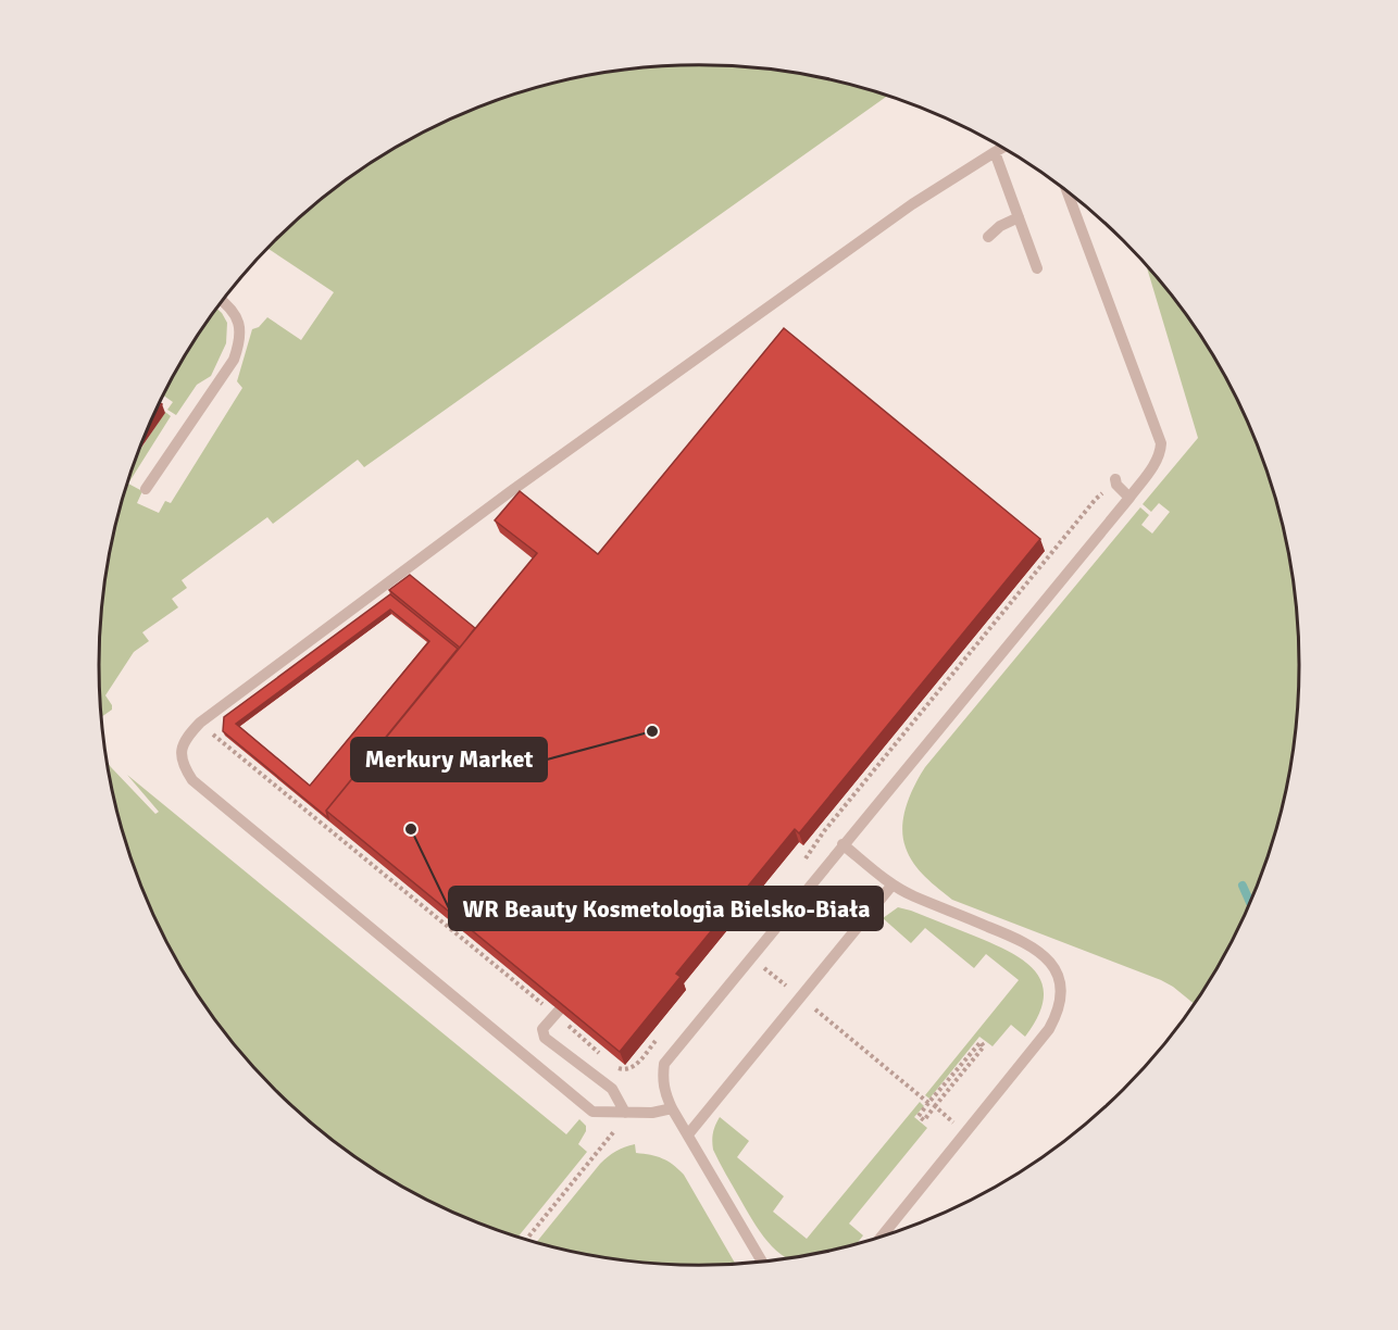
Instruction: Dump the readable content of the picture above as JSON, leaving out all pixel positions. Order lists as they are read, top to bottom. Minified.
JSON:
{"places":["Merkury Market","WR Beauty Kosmetologia Bielsko-Biała"]}
